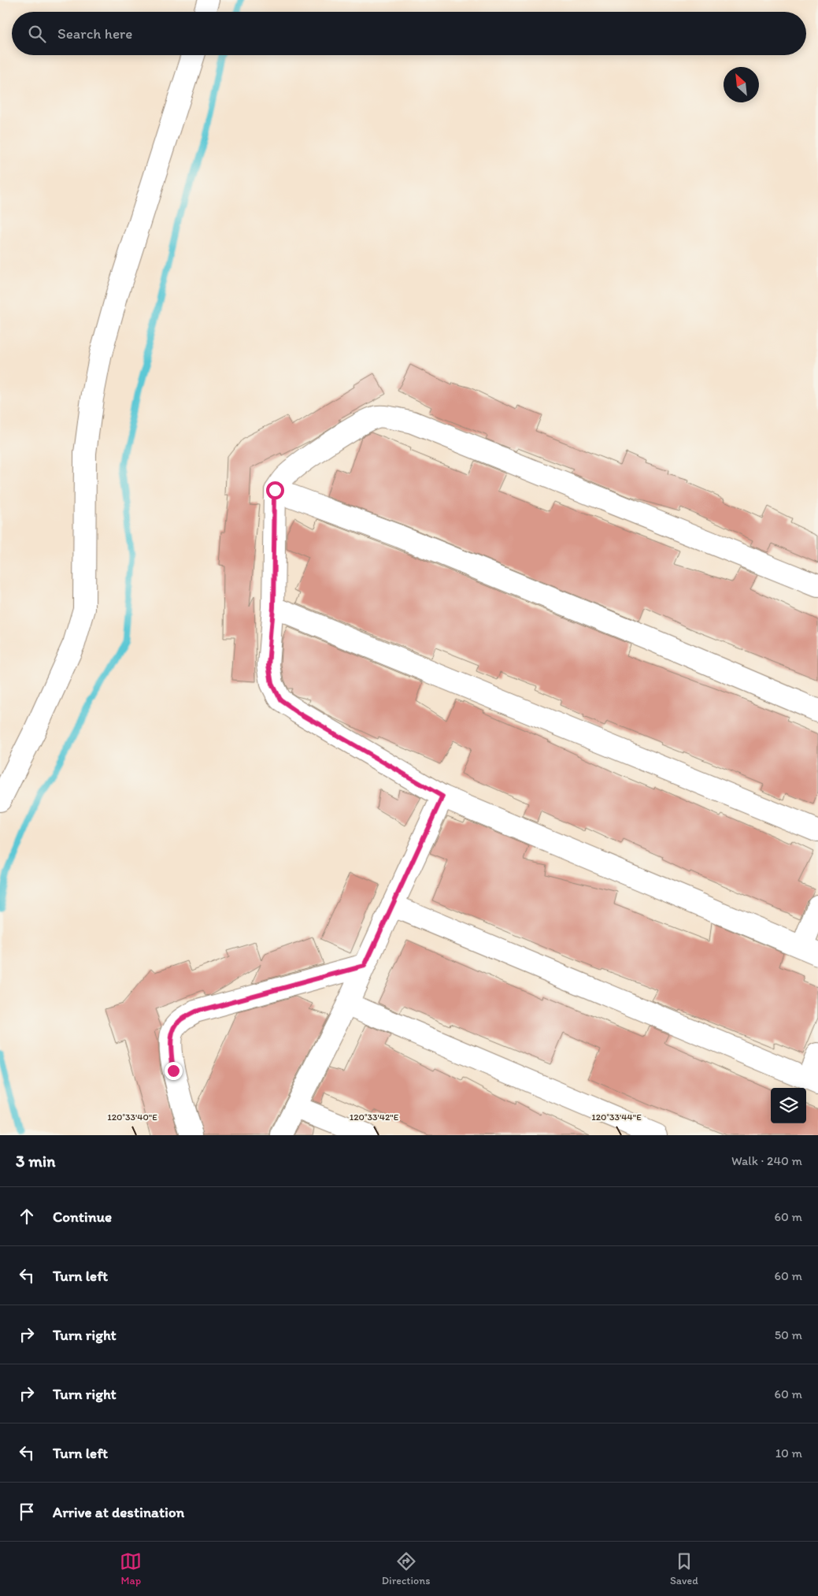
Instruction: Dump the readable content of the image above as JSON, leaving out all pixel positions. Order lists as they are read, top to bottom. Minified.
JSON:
{"north":"top left","page":{"search":"Search here","heading":["3 min","Walk · 240 m"],"list":[["Continue","60 m"],["Turn left","60 m"],["Turn right","50 m"],["Turn right","60 m"],["Turn left","10 m"],"Arrive at destination"],"nav":["Map","Directions","Saved"]},"coordinates":["120°33'40\"E","120°33'42\"E","120°33'44\"E"]}
